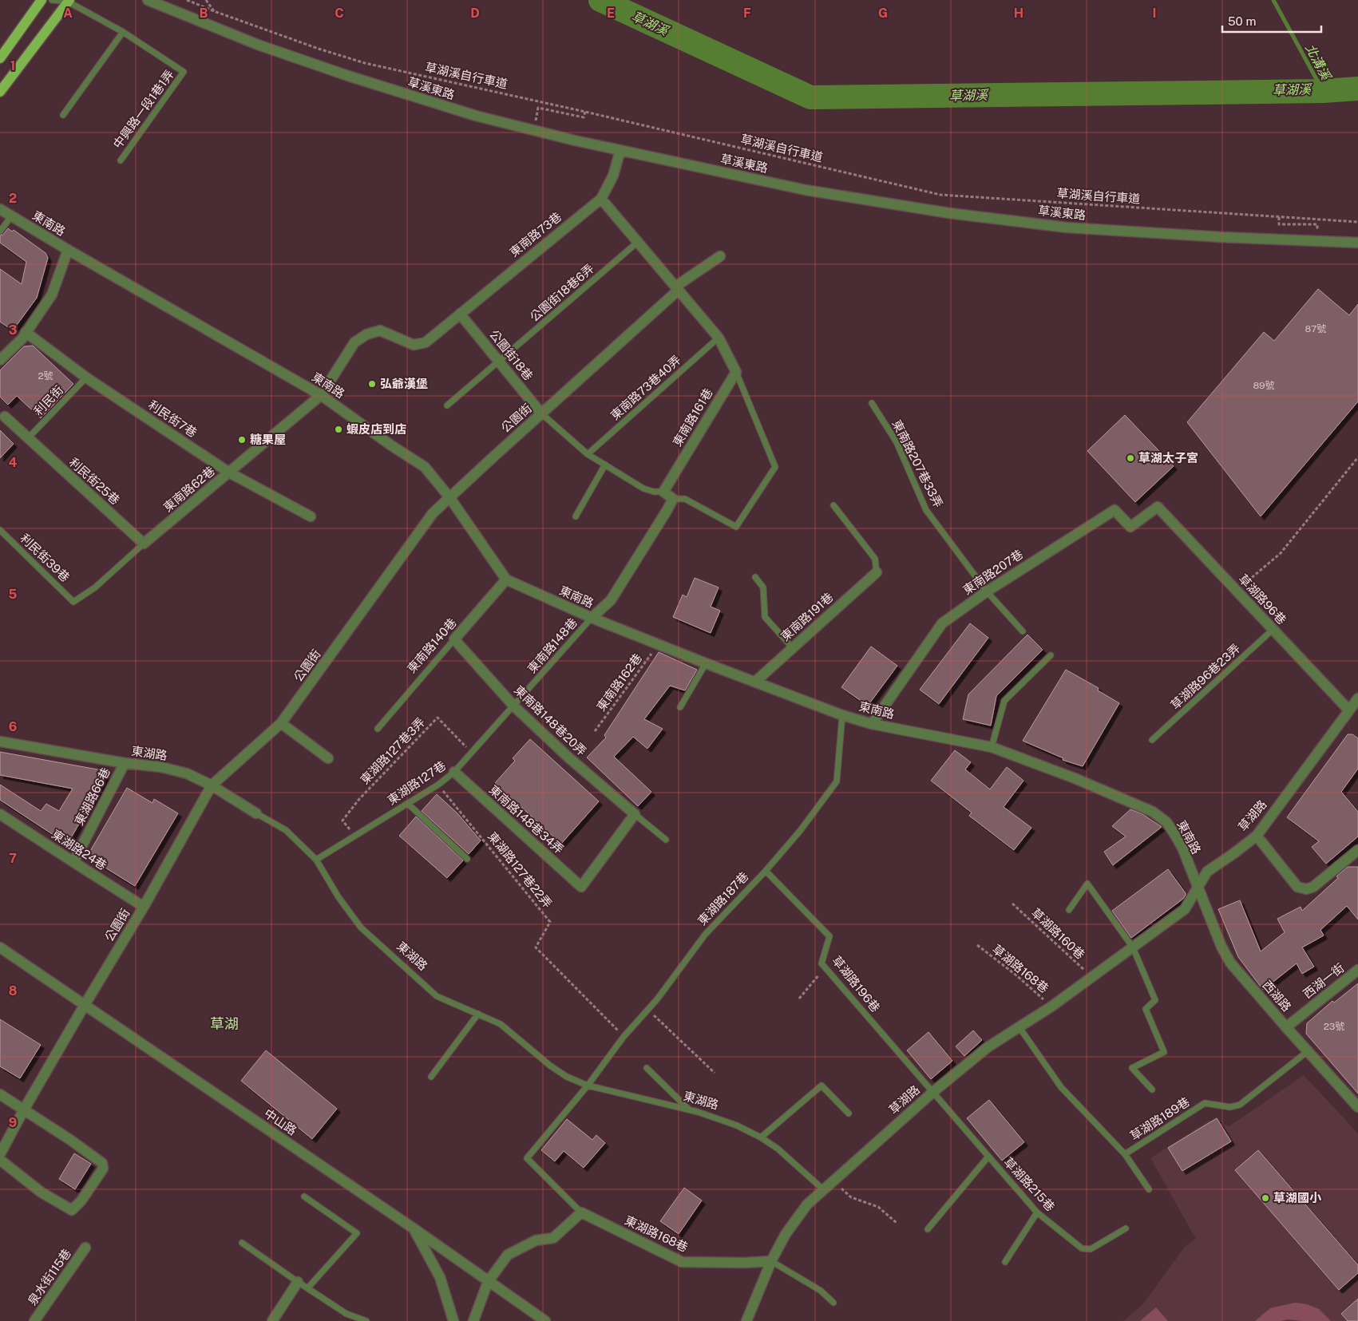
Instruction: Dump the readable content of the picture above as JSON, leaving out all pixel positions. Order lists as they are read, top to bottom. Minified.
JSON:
{"streets":{"street":["草溪東路","東南路","東南路73巷","公園街18巷","東南路161巷","公園街","利民街7巷","利民街25巷","東南路62巷","東南路207巷","草湖路96巷","東南路191巷","東南路140巷","東南路148巷20弄","東湖路","東湖路66巷","草湖路","東南路148巷34弄","東湖路24巷","西湖一街","西湖路","中山路","東湖路168巷","泉水街115巷"],"lane":["中興路一段1巷1弄","公園街18巷6弄","東南路73巷40弄","利民街","東南路207巷33弄","利民街39巷","東南路148巷","草湖路96巷23弄","東湖路127巷","東湖路187巷","草湖路196巷","草湖路189巷","草湖路215巷"],"path":["草湖溪自行車道","東南路162巷","東湖路127巷3弄","東湖路127巷22弄","草湖路160巷","草湖路168巷"]},"crossings":[["東南路","東南路73巷"],["東南路","公園街"],["東南路","東南路62巷"],["東南路","東南路207巷"],["東南路","東南路191巷"],["東南路","東南路140巷"],["東南路","東南路148巷"],["東南路","東南路162巷"],["東南路","草湖路"],["東南路","東湖路187巷"],["東南路","西湖路"],["東南路73巷","公園街18巷"],["東南路73巷","東南路62巷"],["公園街18巷6弄","公園街18巷"],["公園街18巷","公園街"],["利民街","利民街7巷"],["利民街","利民街25巷"],["公園街","東湖路"],["公園街","東湖路24巷"],["公園街","中山路"],["利民街7巷","東南路62巷"],["東南路207巷33弄","東南路207巷"],["利民街25巷","東南路62巷"],["東南路62巷","利民街39巷"],["東南路207巷","草湖路96巷"],["草湖路96巷","草湖路96巷23弄"],["草湖路96巷","草湖路"],["東南路140巷","東南路148巷20弄"],["東南路148巷","東南路148巷20弄"],["東南路148巷","東湖路127巷"],["東南路148巷20弄","東湖路127巷"],["東南路148巷20弄","東南路148巷34弄"],["東湖路127巷3弄","東湖路127巷"],["東湖路","東湖路127巷"],["東湖路","東湖路66巷"],["東湖路","草湖路"],["東湖路","東湖路187巷"],["東湖路","東湖路168巷"],["東湖路127巷","東南路148巷34弄"],["東湖路127巷","東湖路127巷22弄"],["東湖路66巷","東湖路24巷"],["草湖路","草湖路160巷"],["草湖路","草湖路168巷"],["草湖路","草湖路196巷"],["草湖路","西湖路"],["草湖路","草湖路189巷"],["草湖路","草湖路215巷"],["草湖路","東湖路168巷"],["東湖路127巷22弄","東湖路187巷"],["東湖路187巷","草湖路196巷"],["東湖路187巷","東湖路168巷"],["西湖一街","西湖路"],["草湖路196巷","草湖路215巷"],["西湖路","草湖路189巷"]],"districts":["草湖"],"water":["草湖溪","北溝溪"],"places":["弘爺漢堡","蝦皮店到店","糖果屋","草湖太子宮","草湖國小"],"house_numbers":["87號","2號","89號","23號"],"scale_bar":"50 m","grid":{"columns":["A","B","C","D","E","F","G","H","I"],"rows":["1","2","3","4","5","6","7","8","9"]}}
